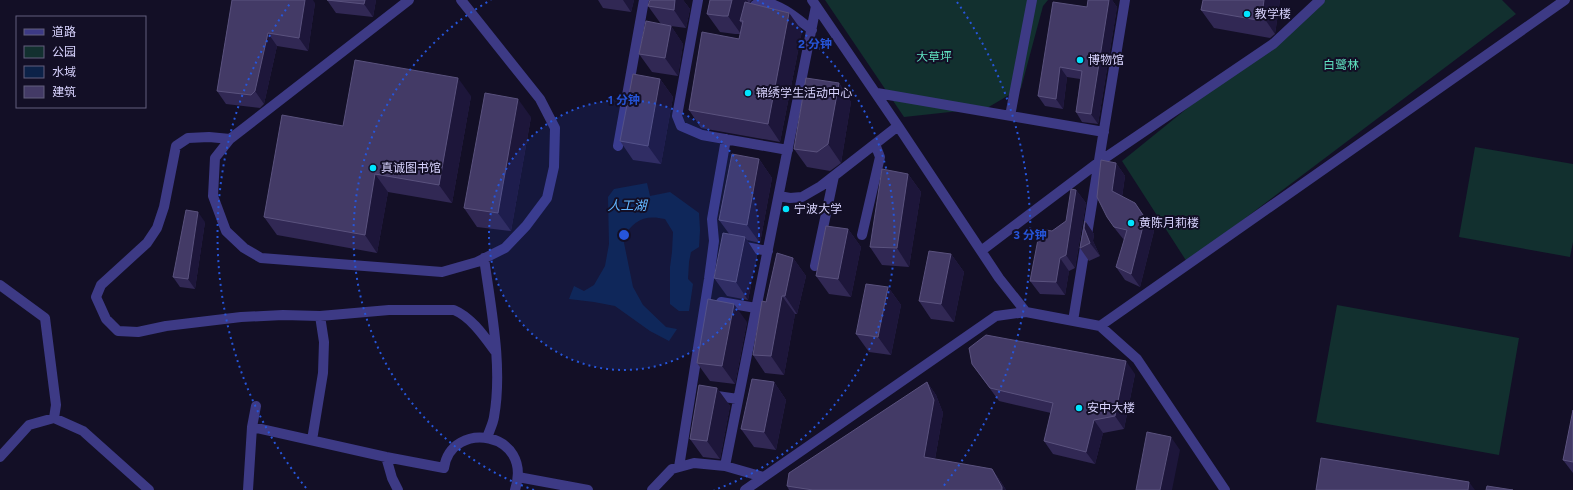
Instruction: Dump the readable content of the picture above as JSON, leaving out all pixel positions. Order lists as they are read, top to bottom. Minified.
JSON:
{"water":["人工湖"],"parks":["大草坪","白鹭林"],"places":["教学楼","博物馆","锦绣学生活动中心","真诚图书馆","宁波大学","黄陈月莉楼","安中大楼"],"legend":["道路","公园","水域","建筑"],"rings":["2 分钟","1 分钟","3 分钟"]}
